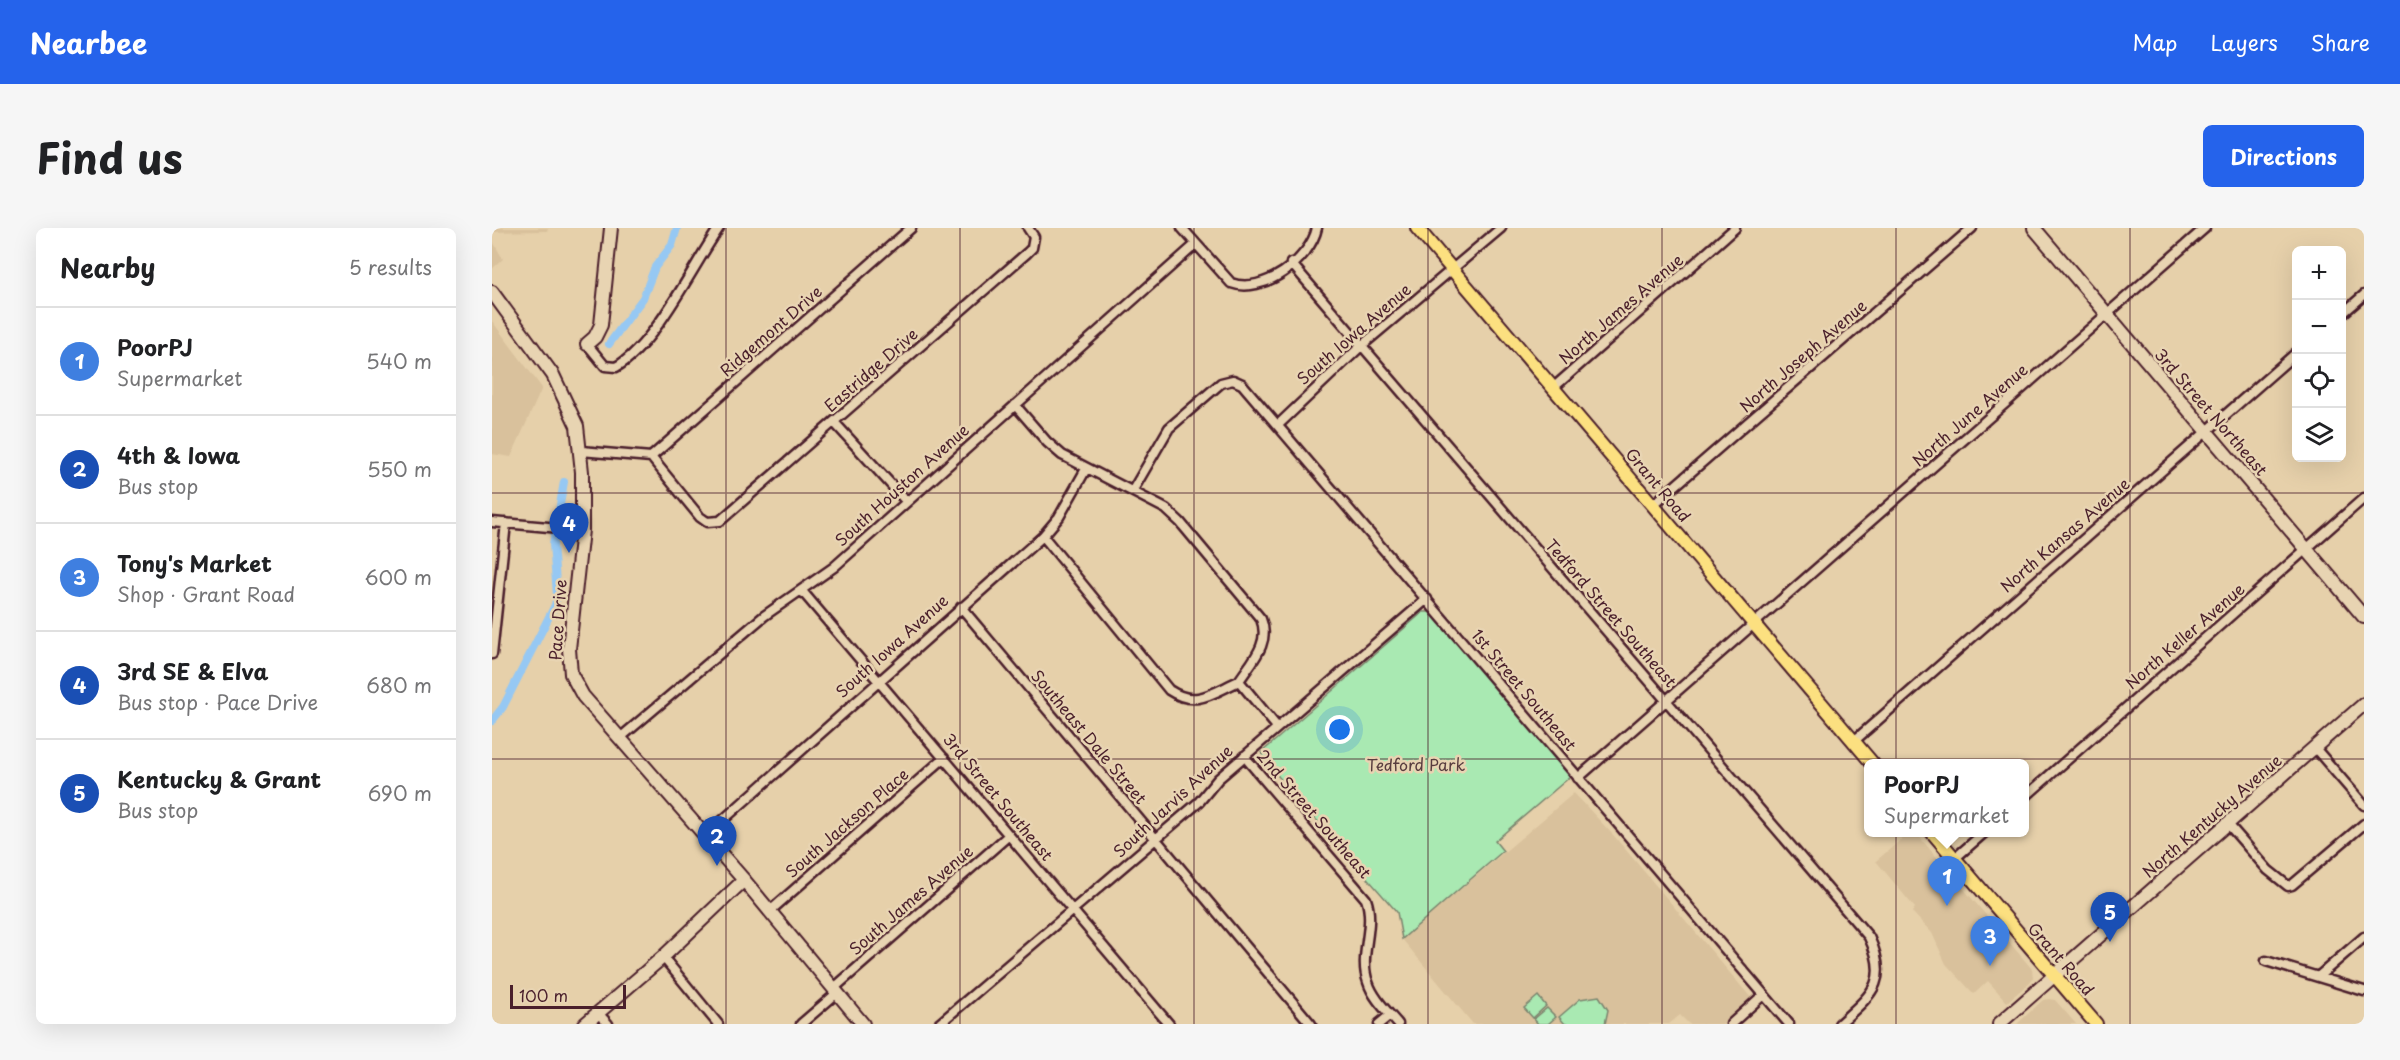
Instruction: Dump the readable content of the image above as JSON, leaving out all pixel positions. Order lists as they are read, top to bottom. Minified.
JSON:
{"streets":{"main road":["Grant Road"],"street":["North James Avenue","Ridgemont Drive","South Iowa Avenue","North Joseph Avenue","Eastridge Drive","3rd Street Northeast","North June Avenue","South Houston Avenue","North Kansas Avenue","Tedford Street Southeast","Pace Drive","North Keller Avenue","1st Street Southeast","Southeast Dale Street","3rd Street Southeast","South Jarvis Avenue","2nd Street Southeast","North Kentucky Avenue","South Jackson Place","South James Avenue"]},"crossings":[["North James Avenue","Grant Road"],["Ridgemont Drive","Eastridge Drive"],["South Iowa Avenue","Grant Road"],["South Iowa Avenue","Tedford Street Southeast"],["South Iowa Avenue","Pace Drive"],["South Iowa Avenue","1st Street Southeast"],["South Iowa Avenue","Southeast Dale Street"],["South Iowa Avenue","3rd Street Southeast"],["North Joseph Avenue","Grant Road"],["3rd Street Northeast","North June Avenue"],["3rd Street Northeast","North Kansas Avenue"],["3rd Street Northeast","North Keller Avenue"],["North June Avenue","Grant Road"],["North June Avenue","Tedford Street Southeast"],["North June Avenue","1st Street Southeast"],["South Houston Avenue","Pace Drive"],["South Houston Avenue","3rd Street Southeast"],["Grant Road","North Kansas Avenue"],["Grant Road","North Kentucky Avenue"],["Pace Drive","South Jackson Place"],["Pace Drive","South James Avenue"],["1st Street Southeast","South Jarvis Avenue"],["Southeast Dale Street","South Jarvis Avenue"],["3rd Street Southeast","South Jarvis Avenue"],["3rd Street Southeast","South Jackson Place"],["3rd Street Southeast","South James Avenue"],["South Jarvis Avenue","2nd Street Southeast"]],"parks":["Tedford Park"],"scale_bar":"100 m","page":{"header":"Nearbee","nav":["Map","Layers","Share"],"title":"Find us","buttons":"Directions","heading":["Nearby","5 results"],"map_buttons":["+","−"],"list":[{"mark":"1","name":"PoorPJ","note":"Supermarket","value":"540 m"},{"mark":"2","name":"4th & Iowa","note":"Bus stop","value":"550 m"},{"mark":"3","name":"Tony's Market","note":"Shop · Grant Road","value":"600 m"},{"mark":"4","name":"3rd SE & Elva","note":"Bus stop · Pace Drive","value":"680 m"},{"mark":"5","name":"Kentucky & Grant","note":"Bus stop","value":"690 m"}],"pins":["4","2","1","5","3"],"popup":["PoorPJ","Supermarket"],"scale":"100 m"}}
